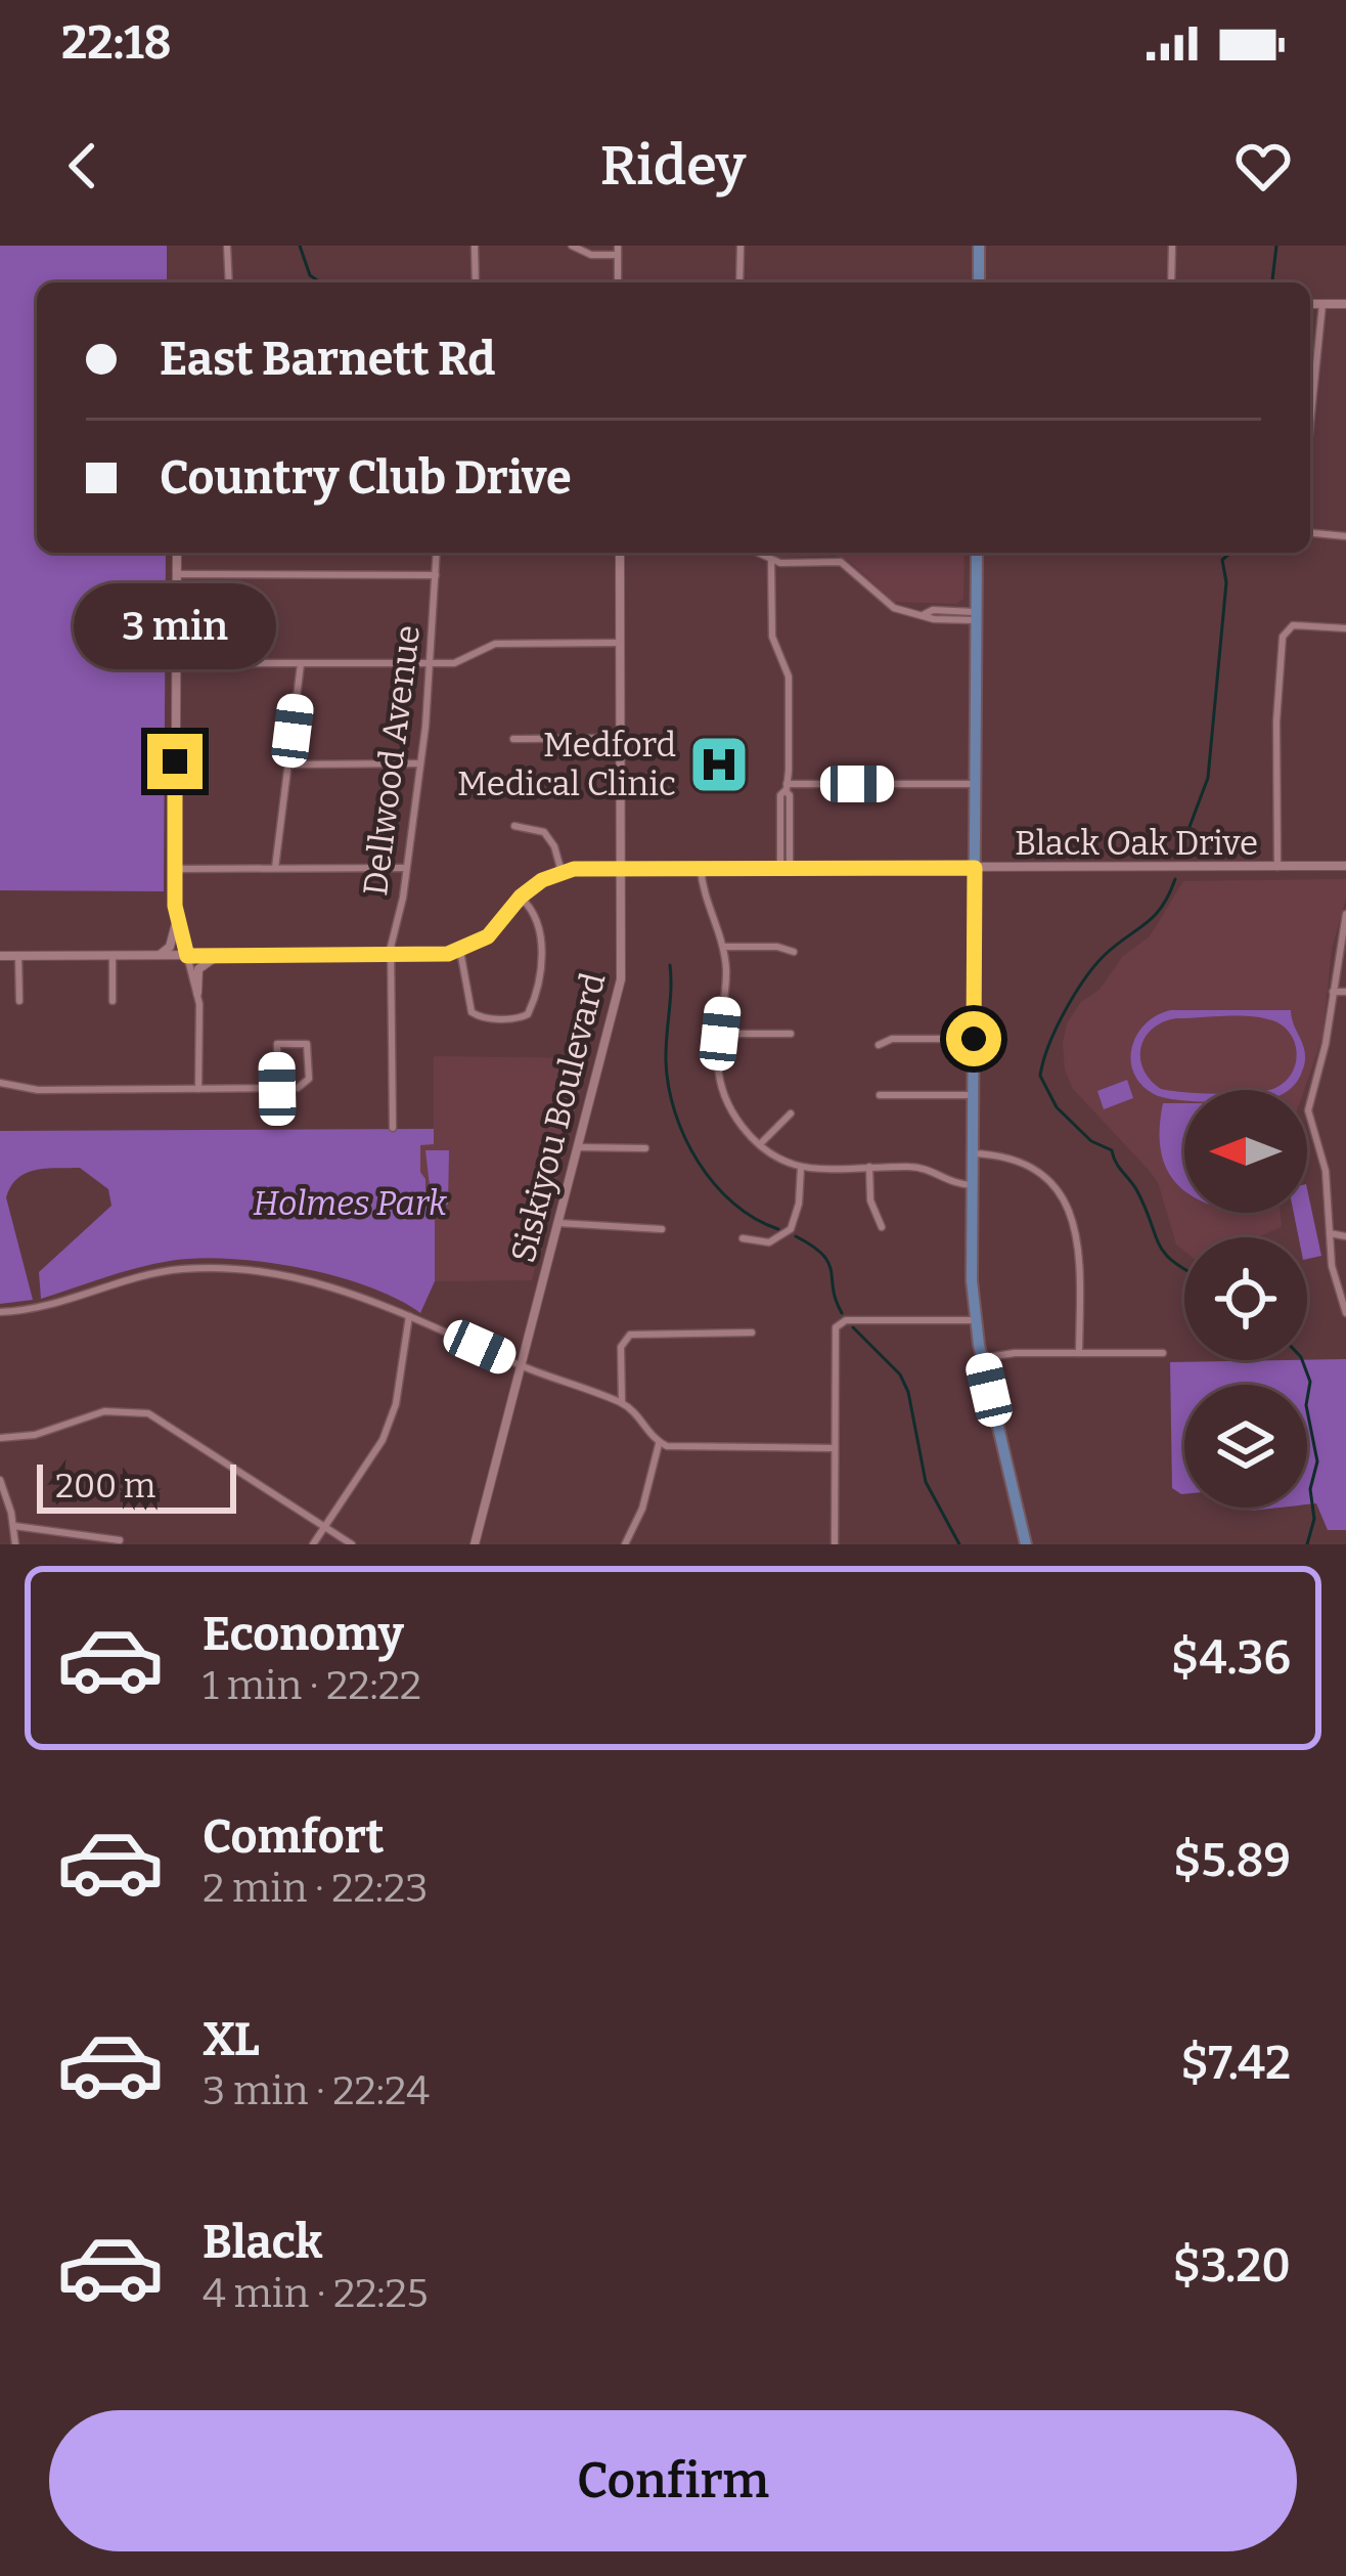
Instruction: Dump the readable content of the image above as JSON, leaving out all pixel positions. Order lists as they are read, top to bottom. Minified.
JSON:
{"streets":{"street":["Dellwood Avenue","Black Oak Drive","Siskiyou Boulevard"]},"crossings":[["Black Oak Drive","Siskiyou Boulevard"]],"parks":["Holmes Park"],"places":{"hospital":["Medford Medical Clinic"]},"scale_bar":"200 m","north":"left","page":{"status":"22:18","header":"Ridey","banner":["East Barnett Rd","Country Club Drive"],"bubble":"3 min","scale":"200 m","list":[{"name":"Economy","note":"1 min · 22:22","value":"$4.36"},{"name":"Comfort","note":"2 min · 22:23","value":"$5.89"},{"name":"XL","note":"3 min · 22:24","value":"$7.42"},{"name":"Black","note":"4 min · 22:25","value":"$3.20"}],"buttons":"Confirm"}}
